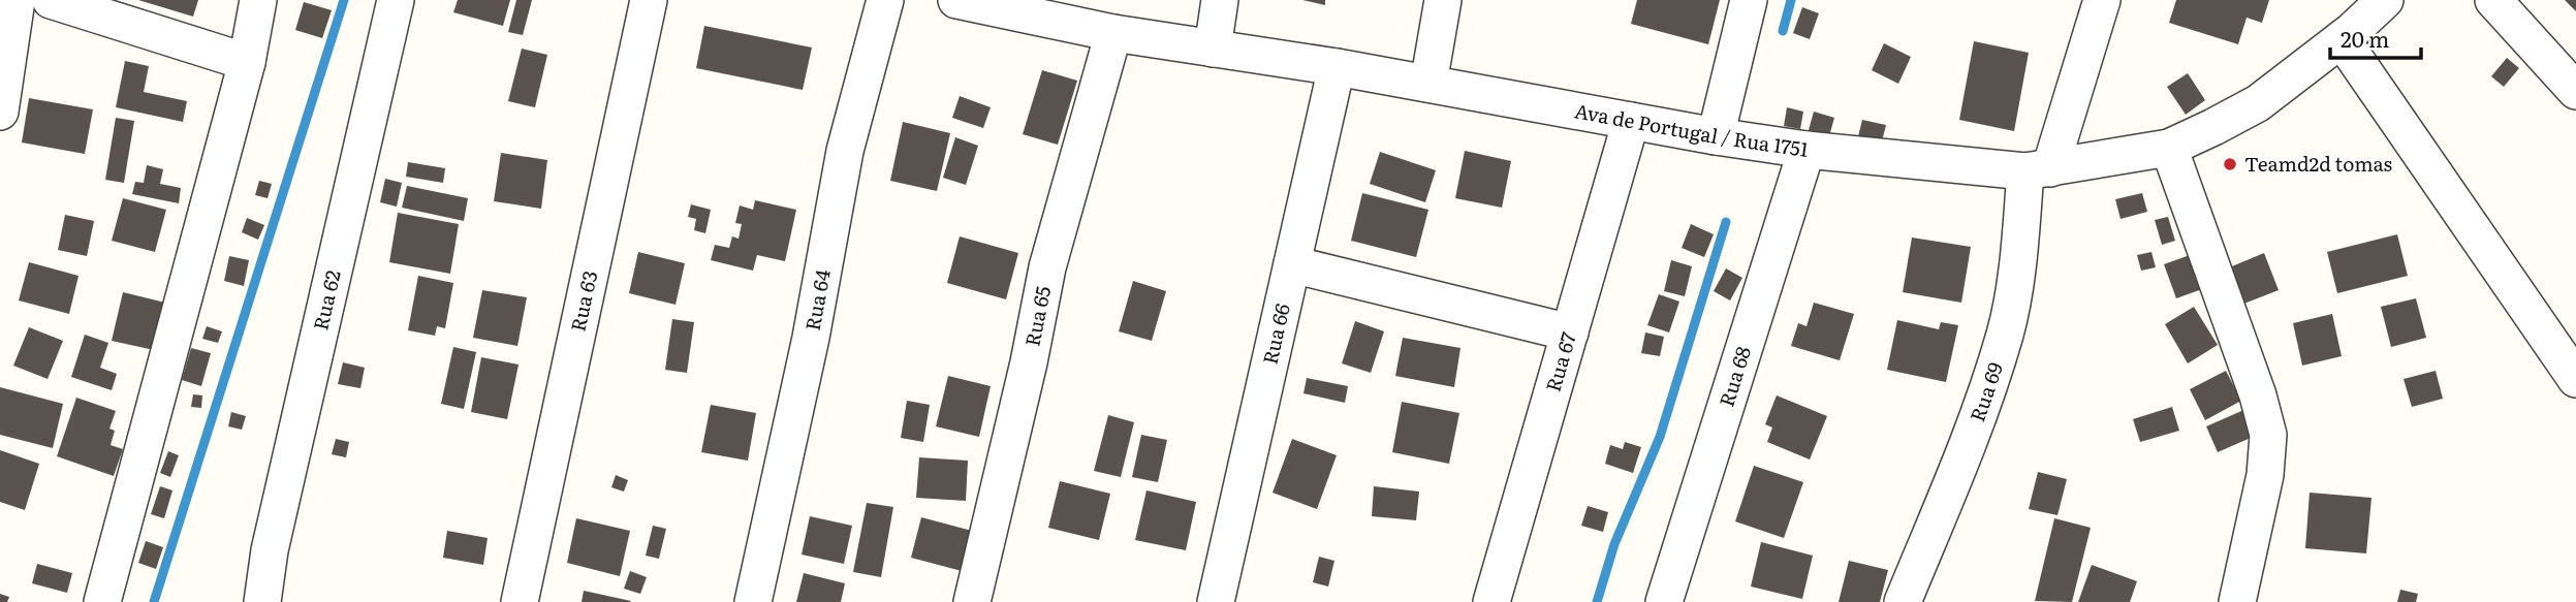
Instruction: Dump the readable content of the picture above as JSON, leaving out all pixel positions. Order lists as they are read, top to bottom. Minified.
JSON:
{"streets":{"street":["Ava de Portugal / Rua 1751","Rua 62","Rua 64","Rua 63","Rua 65","Rua 66","Rua 67","Rua 68","Rua 69"]},"crossings":[["Ava de Portugal / Rua 1751","Rua 65"],["Ava de Portugal / Rua 1751","Rua 66"],["Ava de Portugal / Rua 1751","Rua 67"],["Ava de Portugal / Rua 1751","Rua 68"],["Ava de Portugal / Rua 1751","Rua 69"]],"places":["Teamd2d tomas"],"scale_bar":"20 m"}
